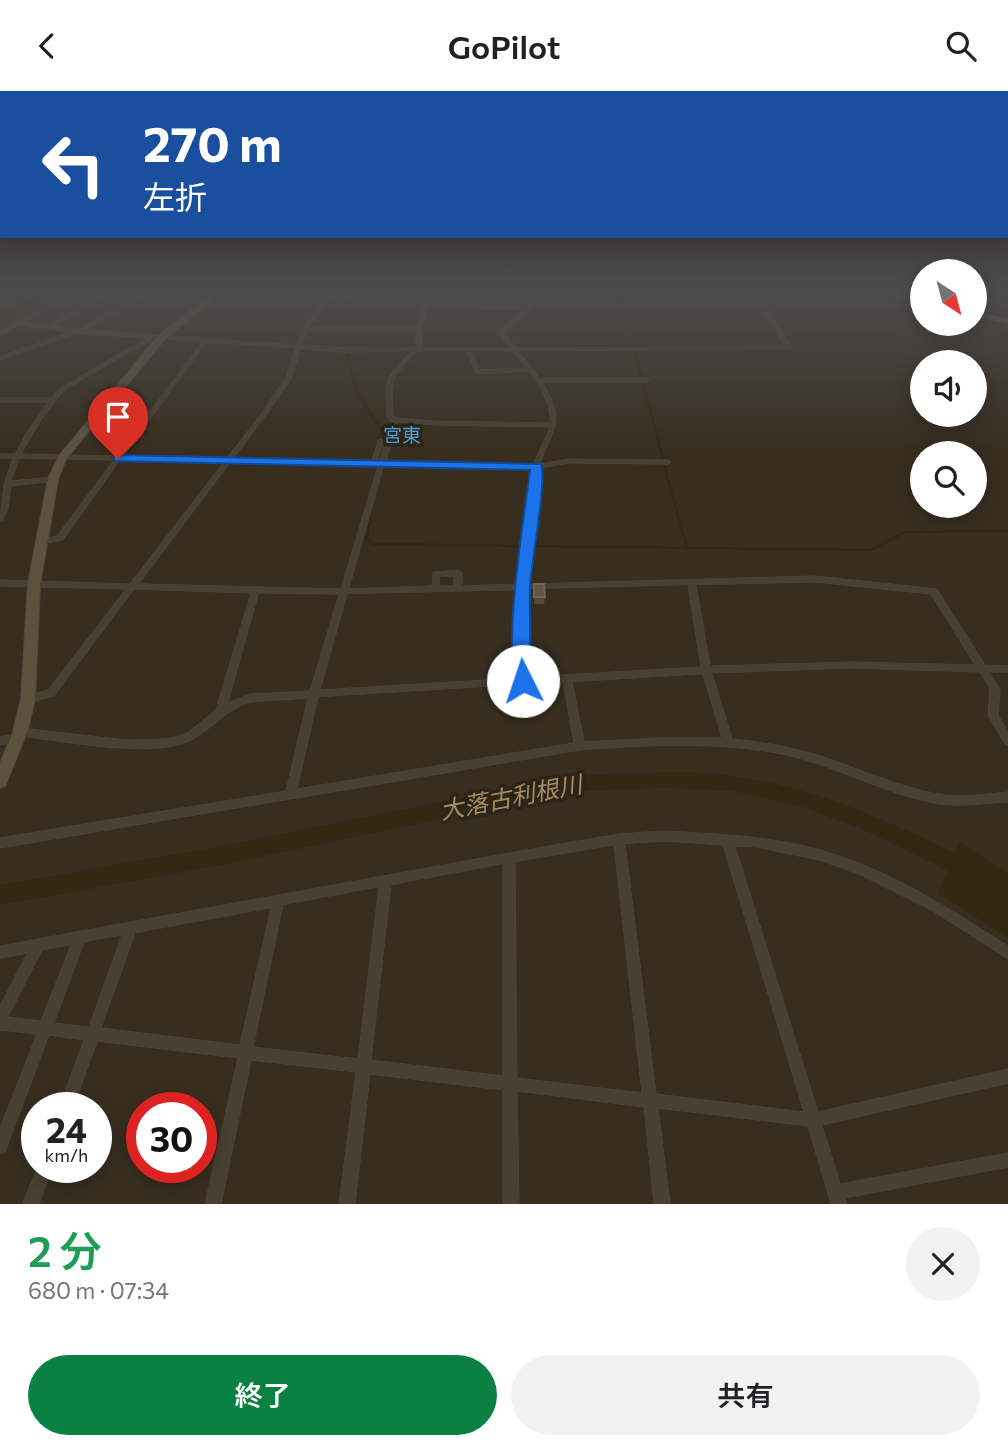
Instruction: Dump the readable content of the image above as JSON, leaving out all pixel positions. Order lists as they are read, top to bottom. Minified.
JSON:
{"districts":["宮東"],"water":["大落古利根川"],"north":"bottom right","page":{"header":"GoPilot","turn":["270 m","左折"],"speed":"24 km/h","limit":"30","heading":["2 分","680 m · 07:34"],"buttons":["終了","共有"]}}
